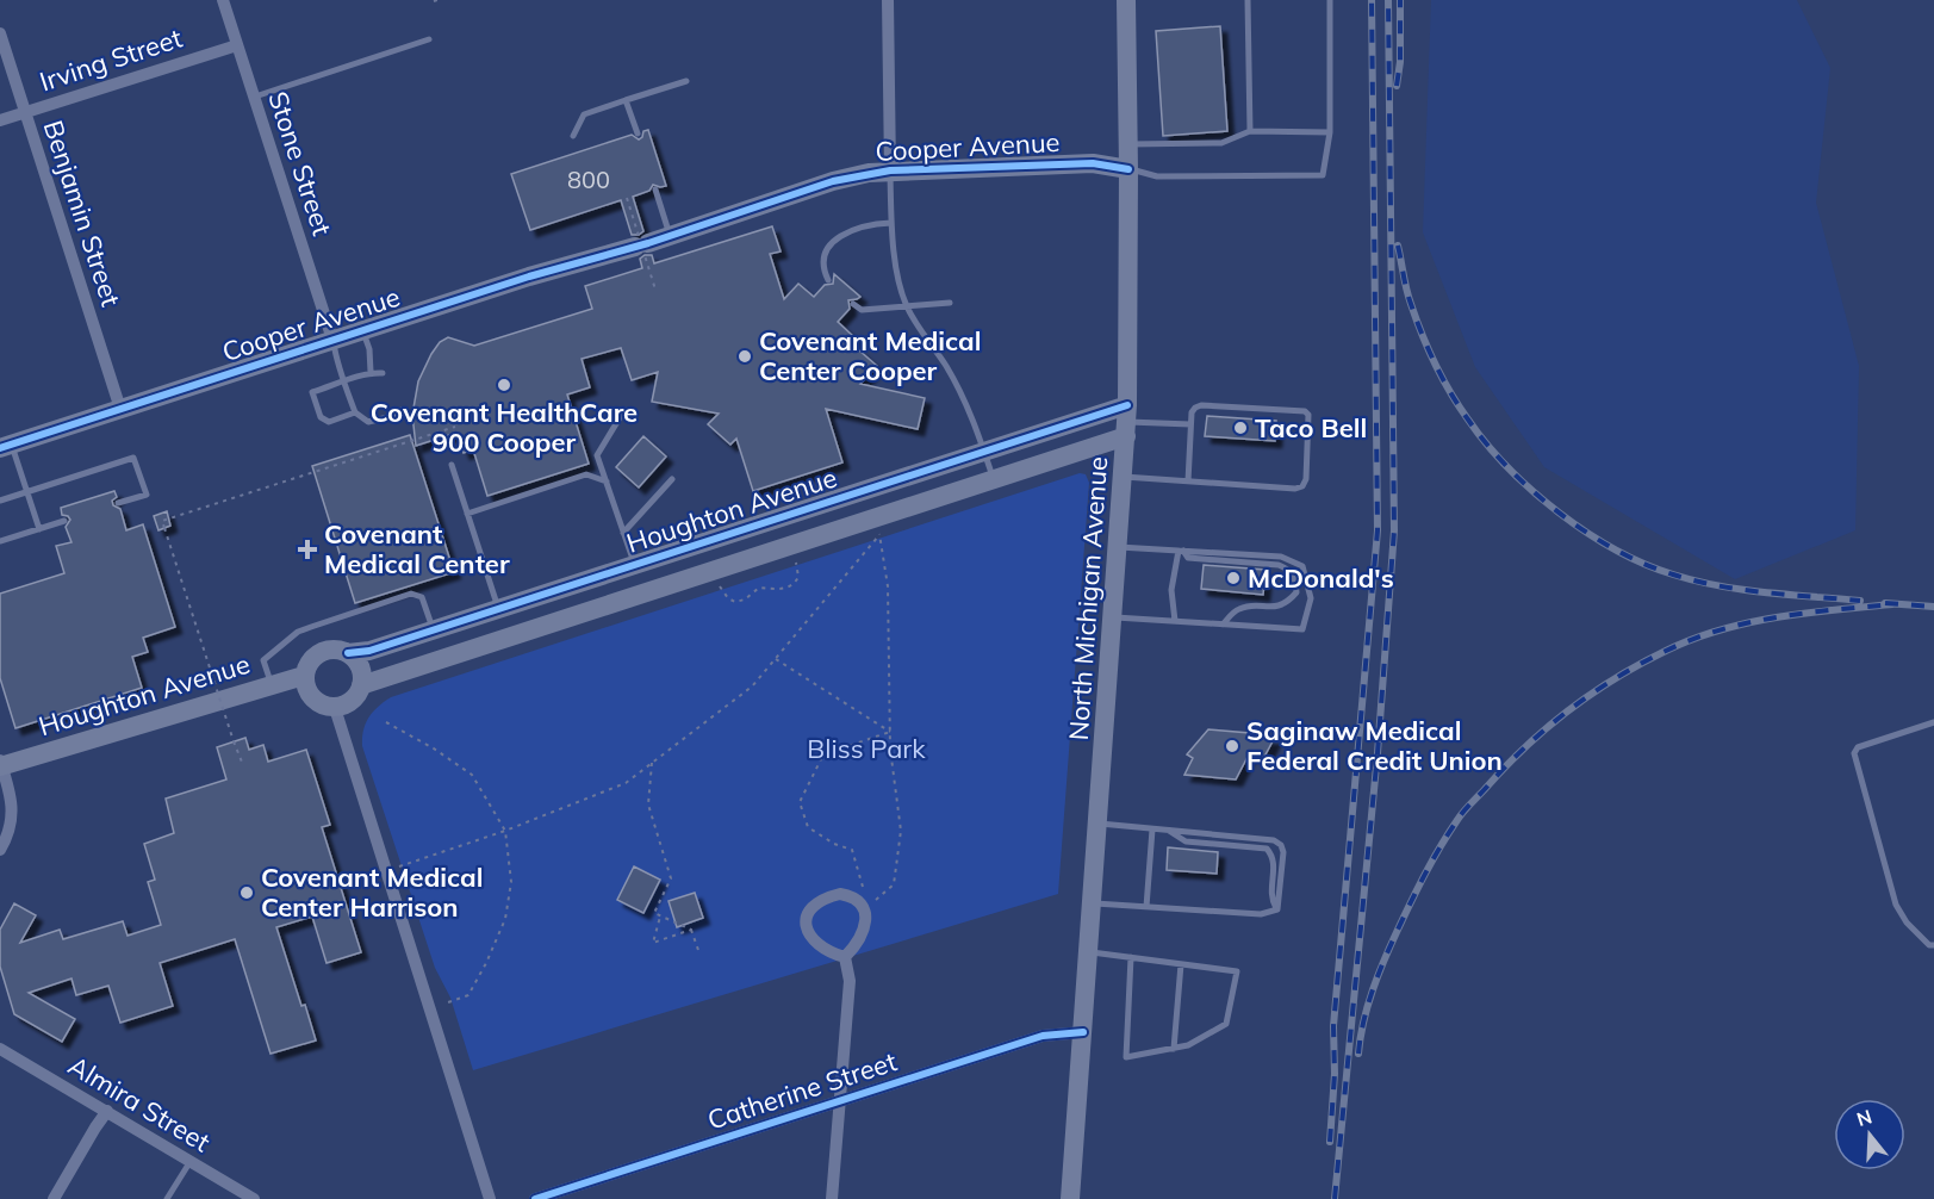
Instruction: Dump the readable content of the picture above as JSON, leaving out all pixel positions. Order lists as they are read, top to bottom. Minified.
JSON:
{"streets":{"street":["Irving Street","Cooper Avenue","Stone Street","Benjamin Street","Houghton Avenue","North Michigan Avenue","Catherine Street","Almira Street"]},"crossings":[["Irving Street","Stone Street"],["Irving Street","Benjamin Street"],["Cooper Avenue","Stone Street"],["Cooper Avenue","Benjamin Street"],["Cooper Avenue","North Michigan Avenue"],["Houghton Avenue","North Michigan Avenue"],["North Michigan Avenue","Catherine Street"]],"parks":["Bliss Park"],"places":{"other":["Covenant Medical Center Cooper","Covenant HealthCare 900 Cooper","Taco Bell","McDonald's","Saginaw Medical Federal Credit Union","Covenant Medical Center Harrison"],"health":["Covenant Medical Center"]},"house_numbers":["800"],"north":"top"}
